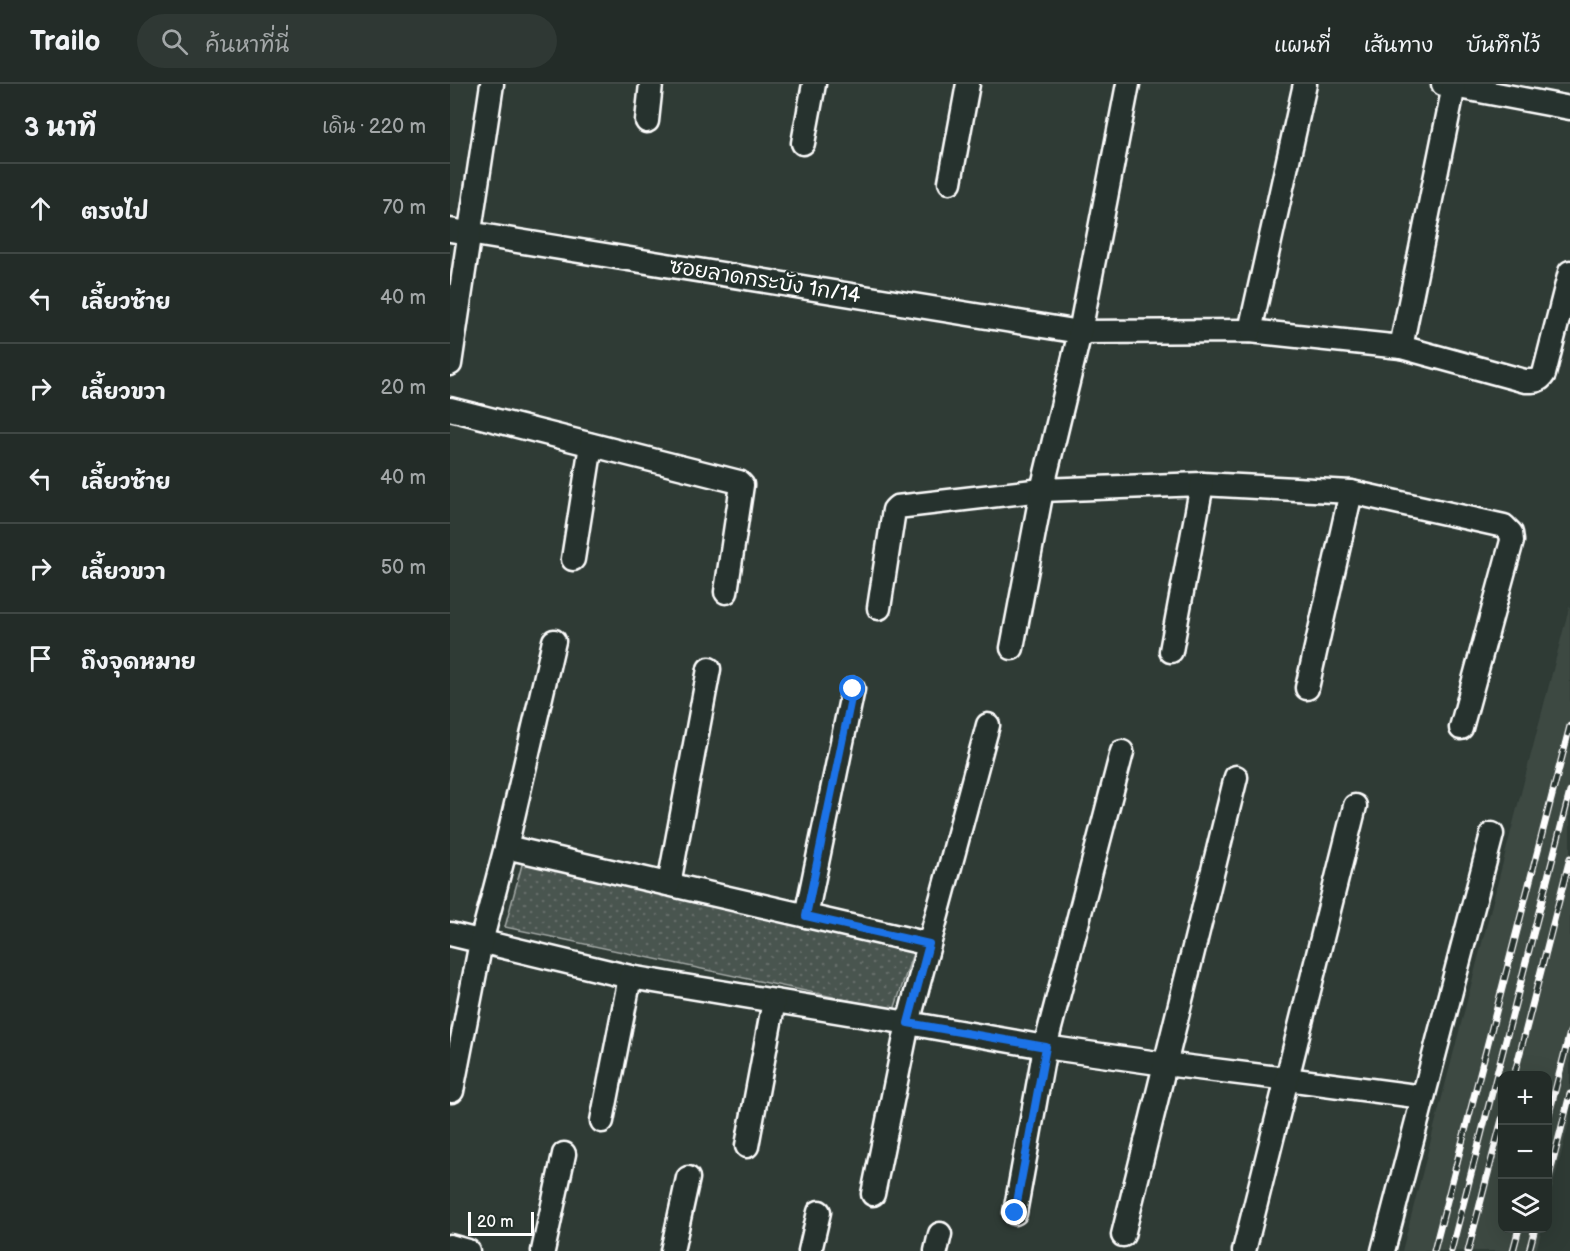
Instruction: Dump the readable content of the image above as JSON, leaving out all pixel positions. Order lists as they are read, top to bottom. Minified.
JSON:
{"streets":{"street":["ซอยลาดกระบัง 1ก/14"]},"scale_bar":"20 m","page":{"header":"Trailo","search":"ค้นหาที่นี่","nav":["แผนที่","เส้นทาง","บันทึกไว้"],"heading":["3 นาที","เดิน · 220 m"],"list":[["ตรงไป","70 m"],["เลี้ยวซ้าย","40 m"],["เลี้ยวขวา","20 m"],["เลี้ยวซ้าย","40 m"],["เลี้ยวขวา","50 m"],"ถึงจุดหมาย"],"map_buttons":["+","−"],"scale":"20 m"}}
